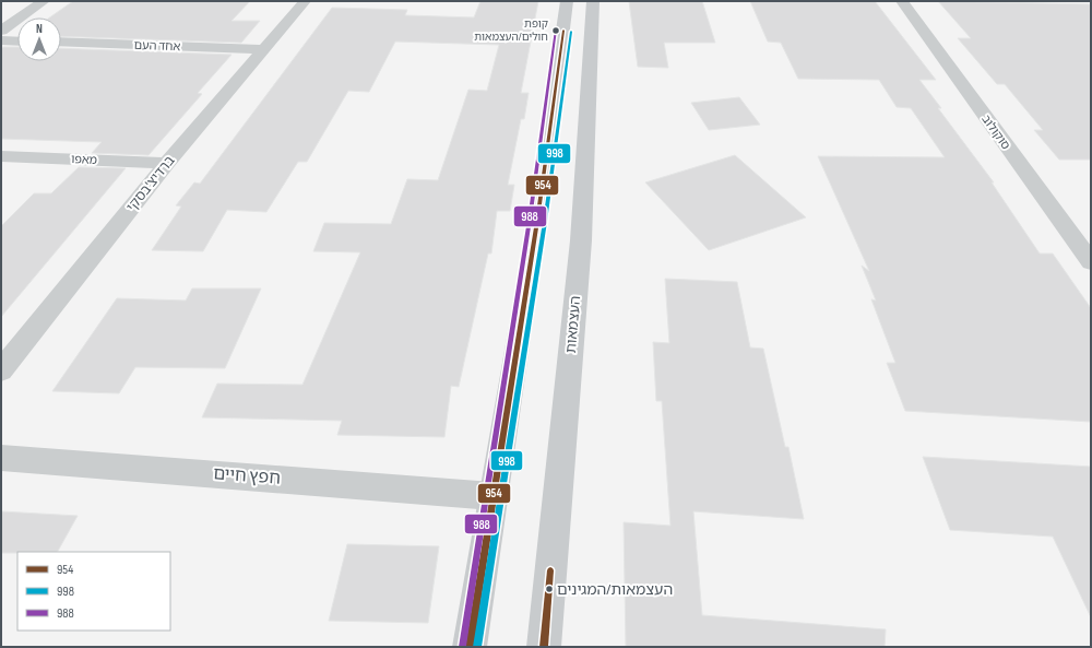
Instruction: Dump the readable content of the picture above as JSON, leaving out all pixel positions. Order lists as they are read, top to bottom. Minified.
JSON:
{"streets":{"main road":["העצמאות"],"street":["אחד העם","סוקולוב","מאפו","ברדיצ'בסקי","חפץ חיים"]},"crossings":[["אחד העם","ברדיצ'בסקי"],["מאפו","ברדיצ'בסקי"]],"places":["קופת חולים/העצמאות","העצמאות/המגינים"],"lines":["transit line 988","transit line 954","transit line 998"],"legend":["954","998","988"],"north":"top"}
